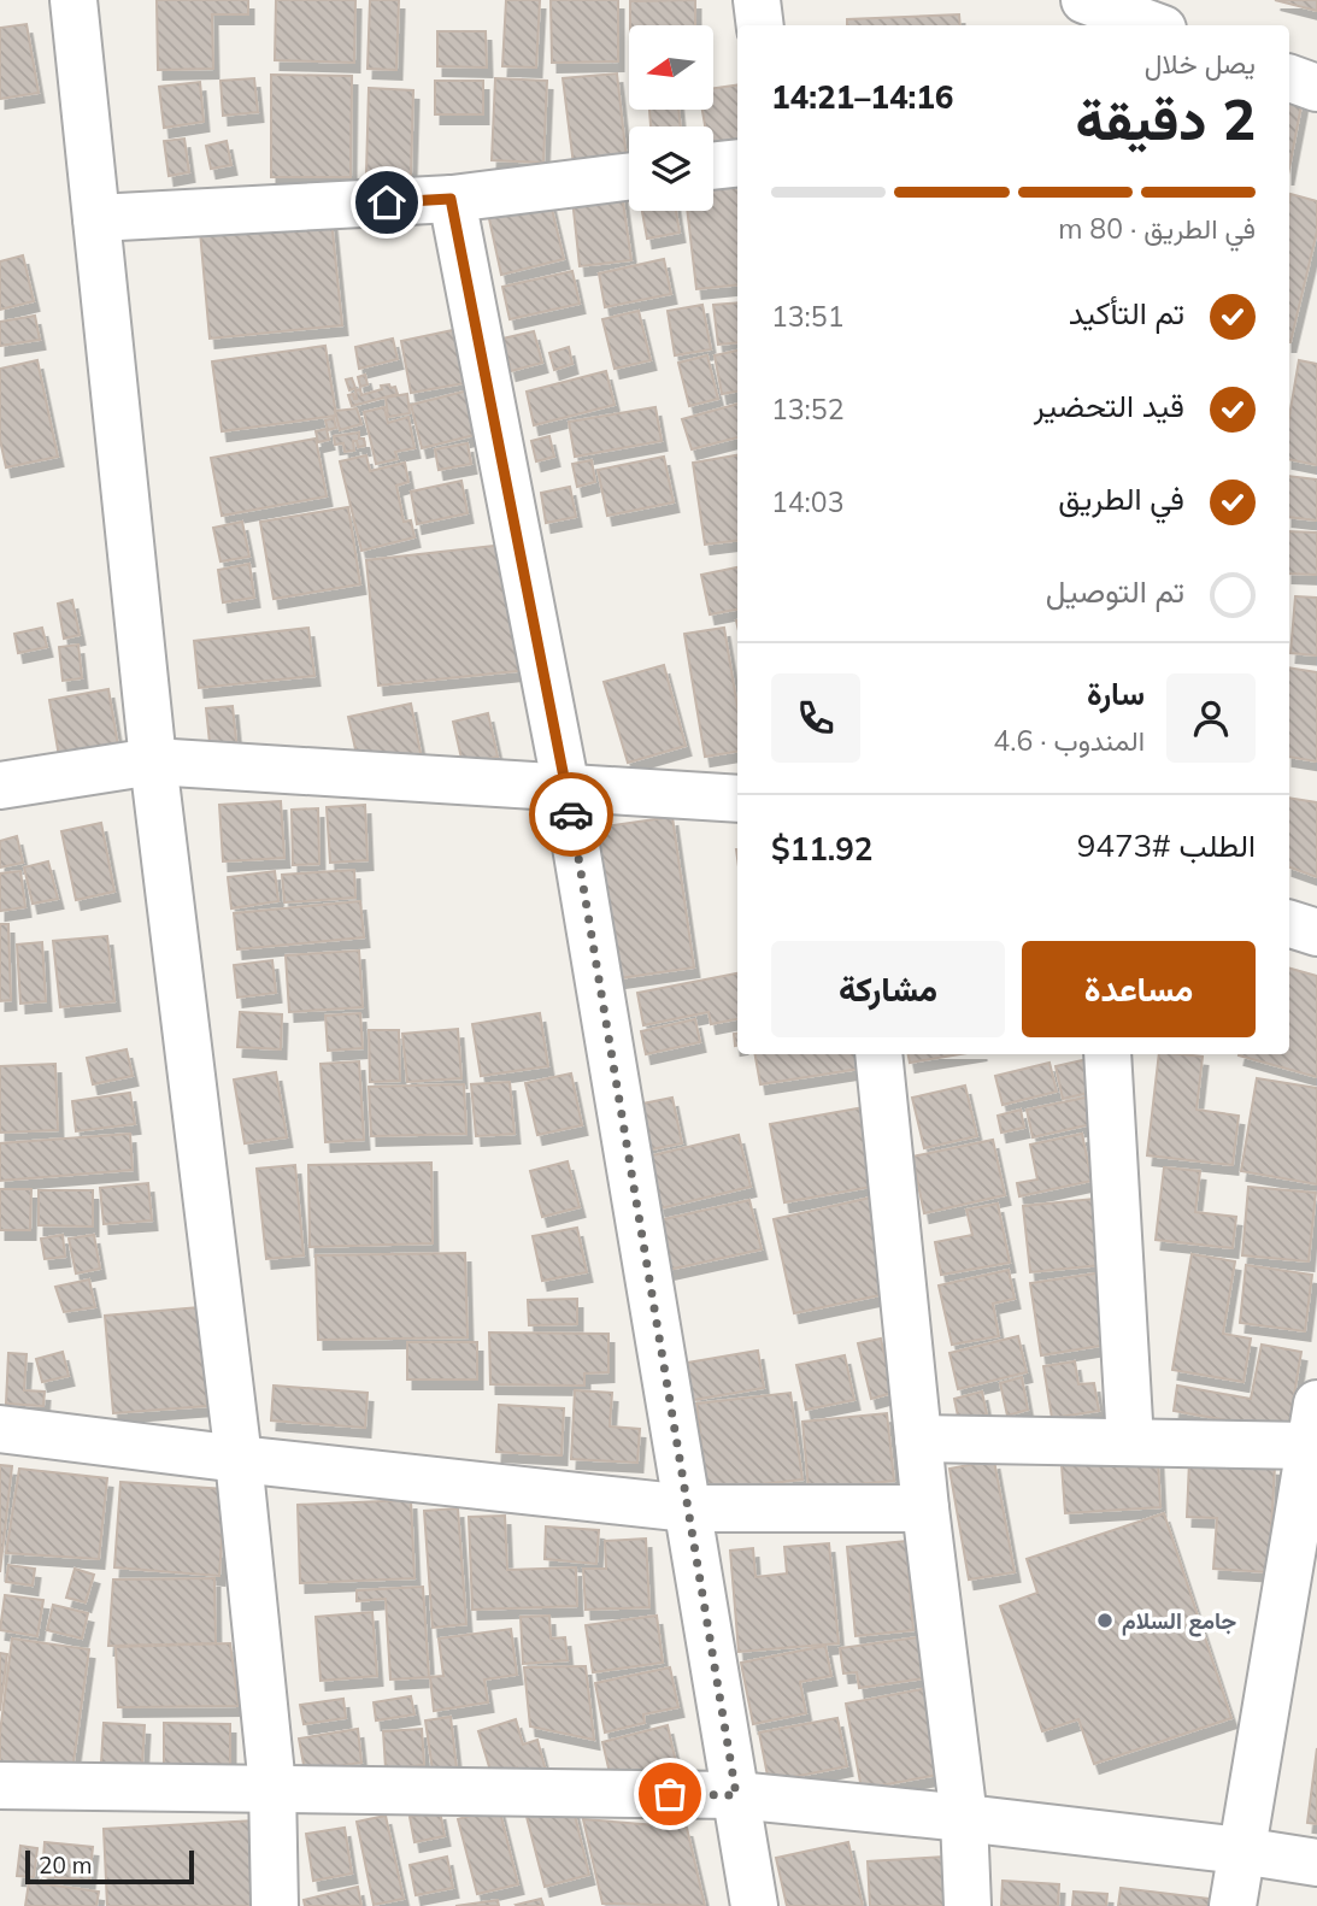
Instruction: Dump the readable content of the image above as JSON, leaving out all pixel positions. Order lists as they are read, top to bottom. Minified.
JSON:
{"places":["جامع السلام"],"scale_bar":"20 m","north":"left","page":{"heading":["2 دقيقة","يصل خلال","14:16–14:21"],"panel":["سارة","المندوب · 4.6","الطلب #9473","$11.92"],"bar":"في الطريق · 80 m","list":[["تم التأكيد","13:51"],["قيد التحضير","13:52"],["في الطريق","14:03"],"تم التوصيل"],"buttons":["مساعدة","مشاركة"],"scale":"20 m"}}
